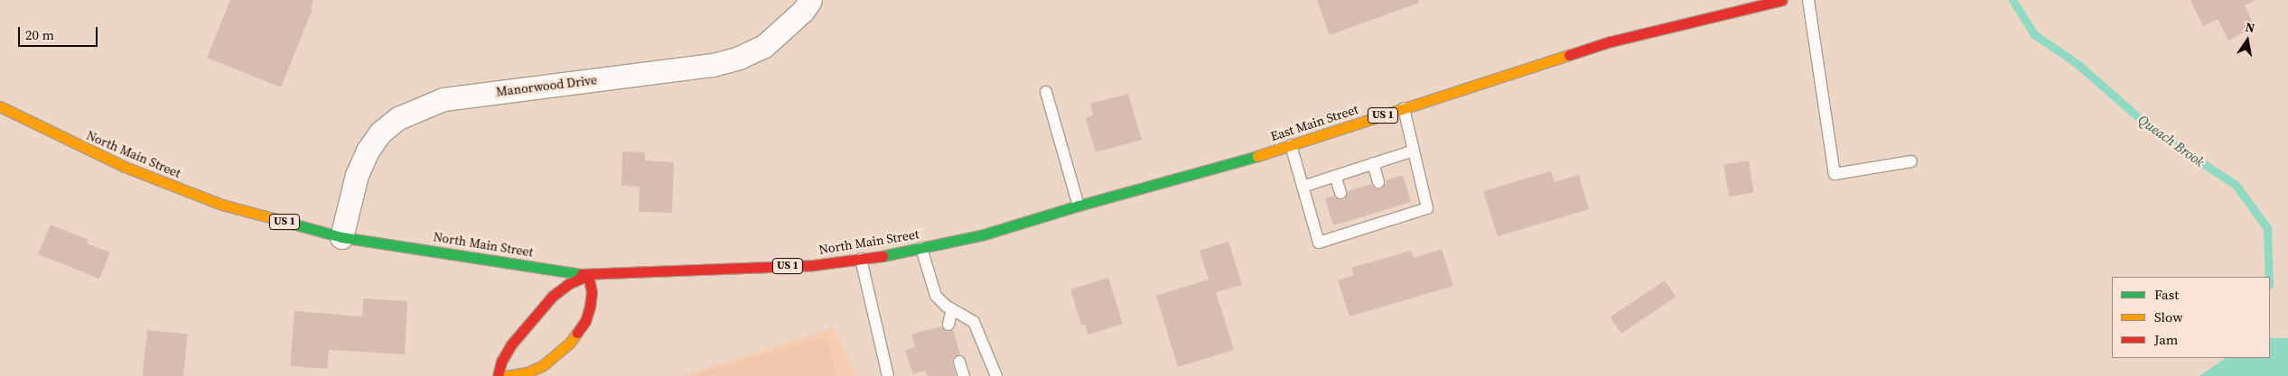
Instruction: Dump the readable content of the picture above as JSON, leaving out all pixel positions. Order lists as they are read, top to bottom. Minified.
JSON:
{"streets":{"main road":["US 1","East Main Street","North Main Street"],"street":["Manorwood Drive"]},"crossings":[["Manorwood Drive","North Main Street"],["East Main Street","North Main Street"]],"water":["Queach Brook"],"legend":["Fast","Slow","Jam"],"scale_bar":"20 m","north":"top"}
